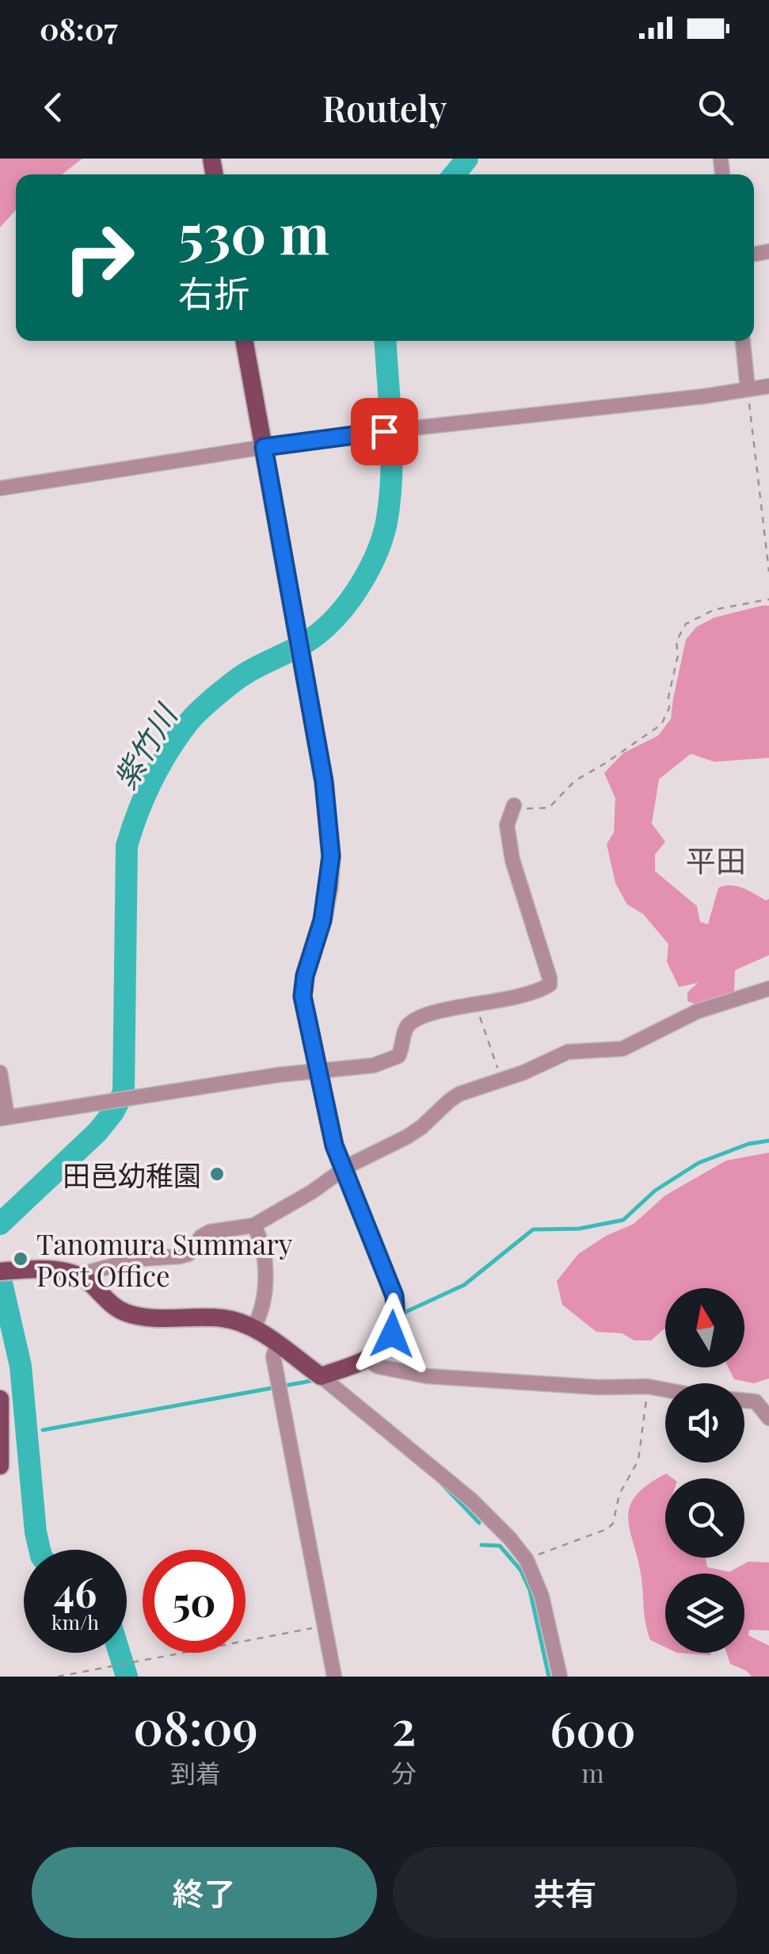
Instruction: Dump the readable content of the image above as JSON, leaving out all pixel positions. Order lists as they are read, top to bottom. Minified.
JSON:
{"districts":["平田"],"water":["紫竹川"],"places":["田邑幼稚園","Tanomura Summary Post Office"],"north":"top","page":{"status":"08:07","header":"Routely","turn":["530 m","右折"],"speed":"46 km/h","limit":"50","eta":["08:09","到着","2","分","600","m"],"buttons":["終了","共有"]}}
